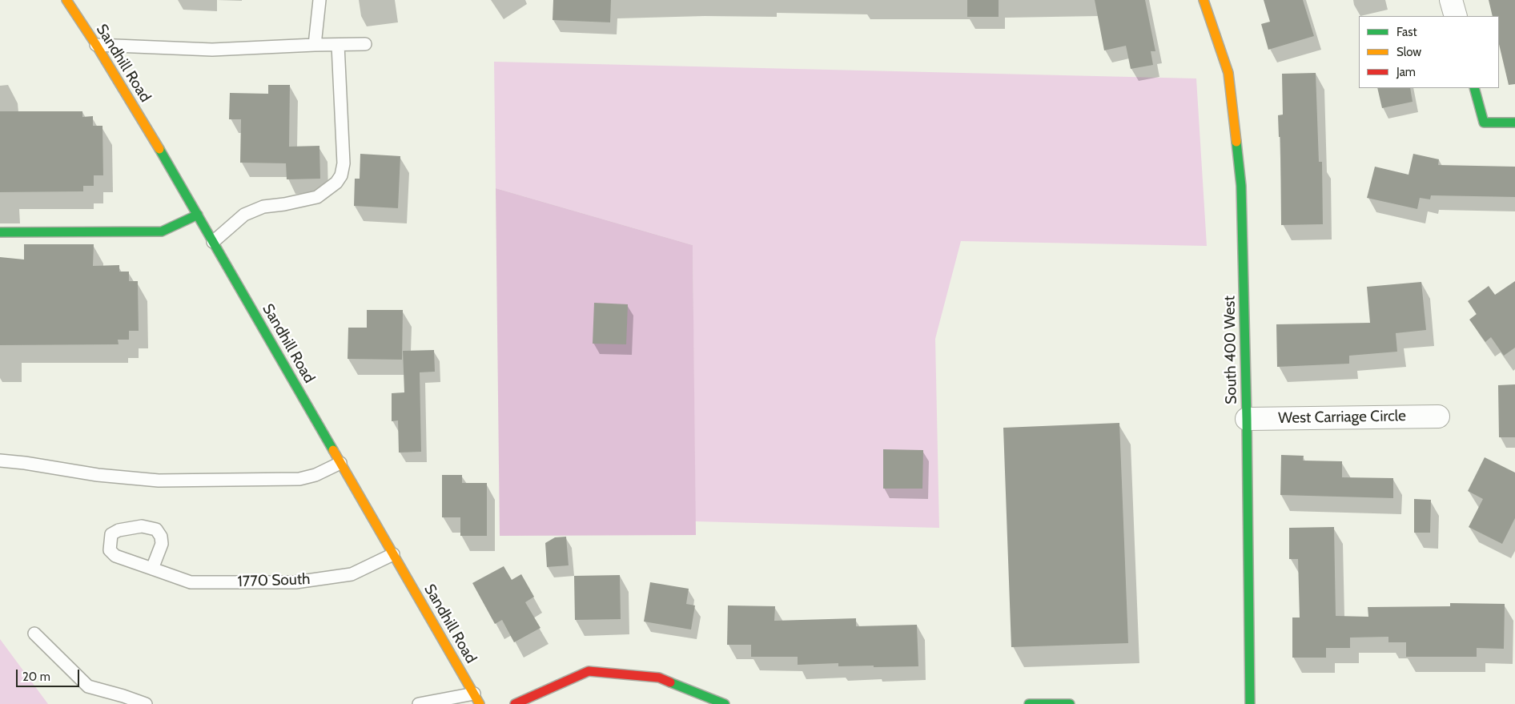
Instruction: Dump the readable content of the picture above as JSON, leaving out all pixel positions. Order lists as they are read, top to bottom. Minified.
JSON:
{"streets":{"street":["Sandhill Road","South 400 West","West Carriage Circle"],"lane":["1770 South"]},"crossings":[["Sandhill Road","1770 South"],["South 400 West","West Carriage Circle"]],"legend":["Fast","Slow","Jam"],"scale_bar":"20 m"}
